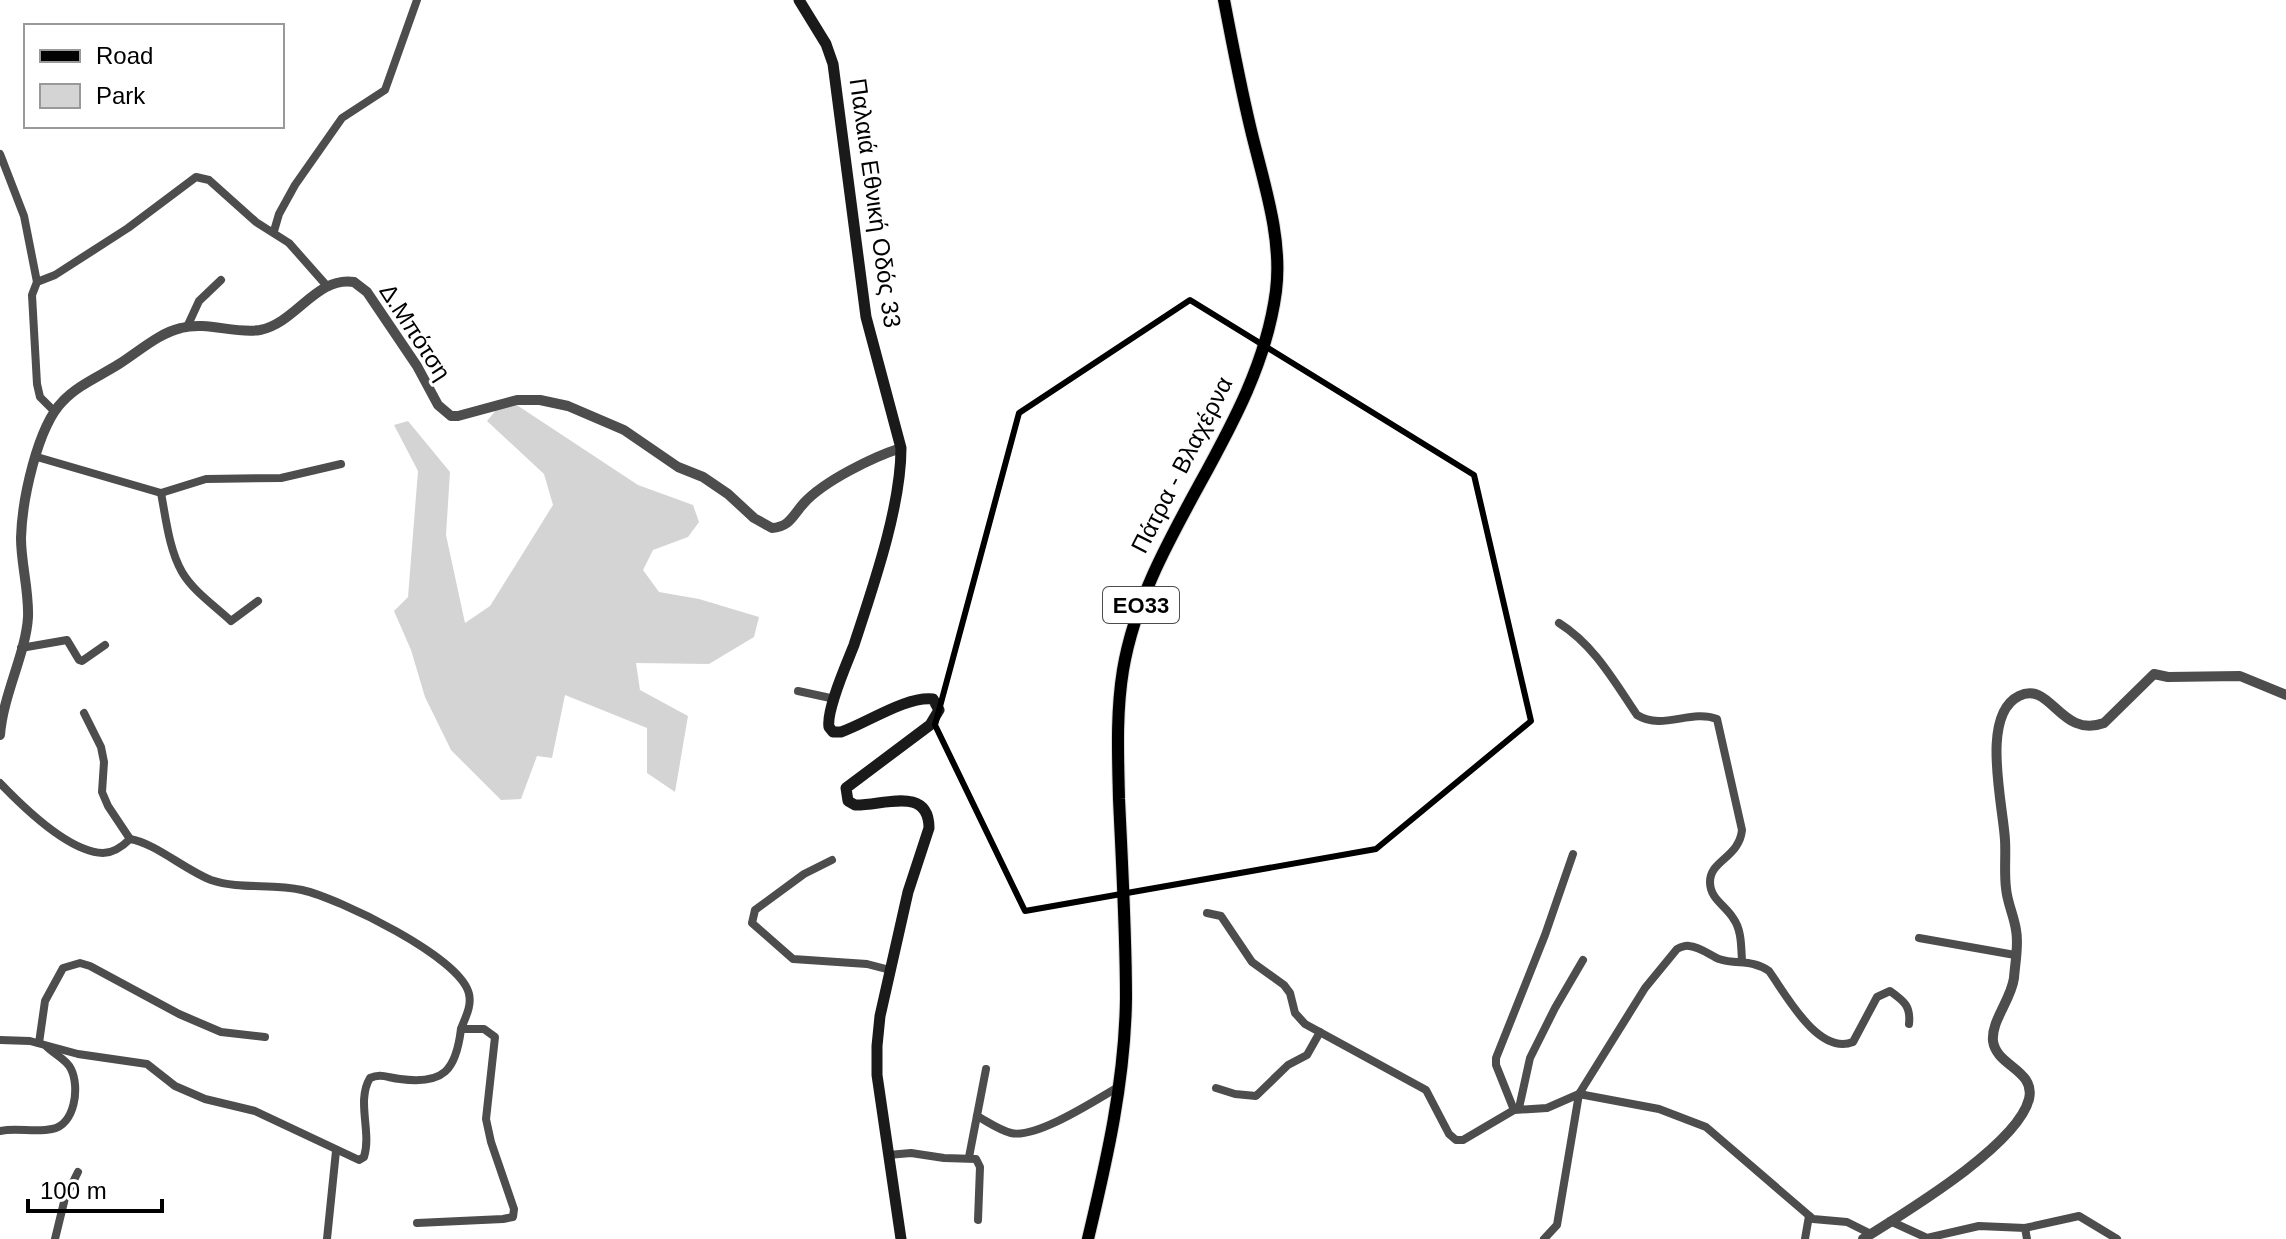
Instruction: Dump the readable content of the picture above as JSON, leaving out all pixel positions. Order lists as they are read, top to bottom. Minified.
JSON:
{"streets":{"main road":["Παλαιά Εθνική Οδός 33","Πάτρα - Βλαχέρνα","ΕΟ33"],"street":["Δ.Μπότση"]},"crossings":[["Παλαιά Εθνική Οδός 33","Δ.Μπότση"]],"legend":["Road","Park"],"scale_bar":"100 m"}
